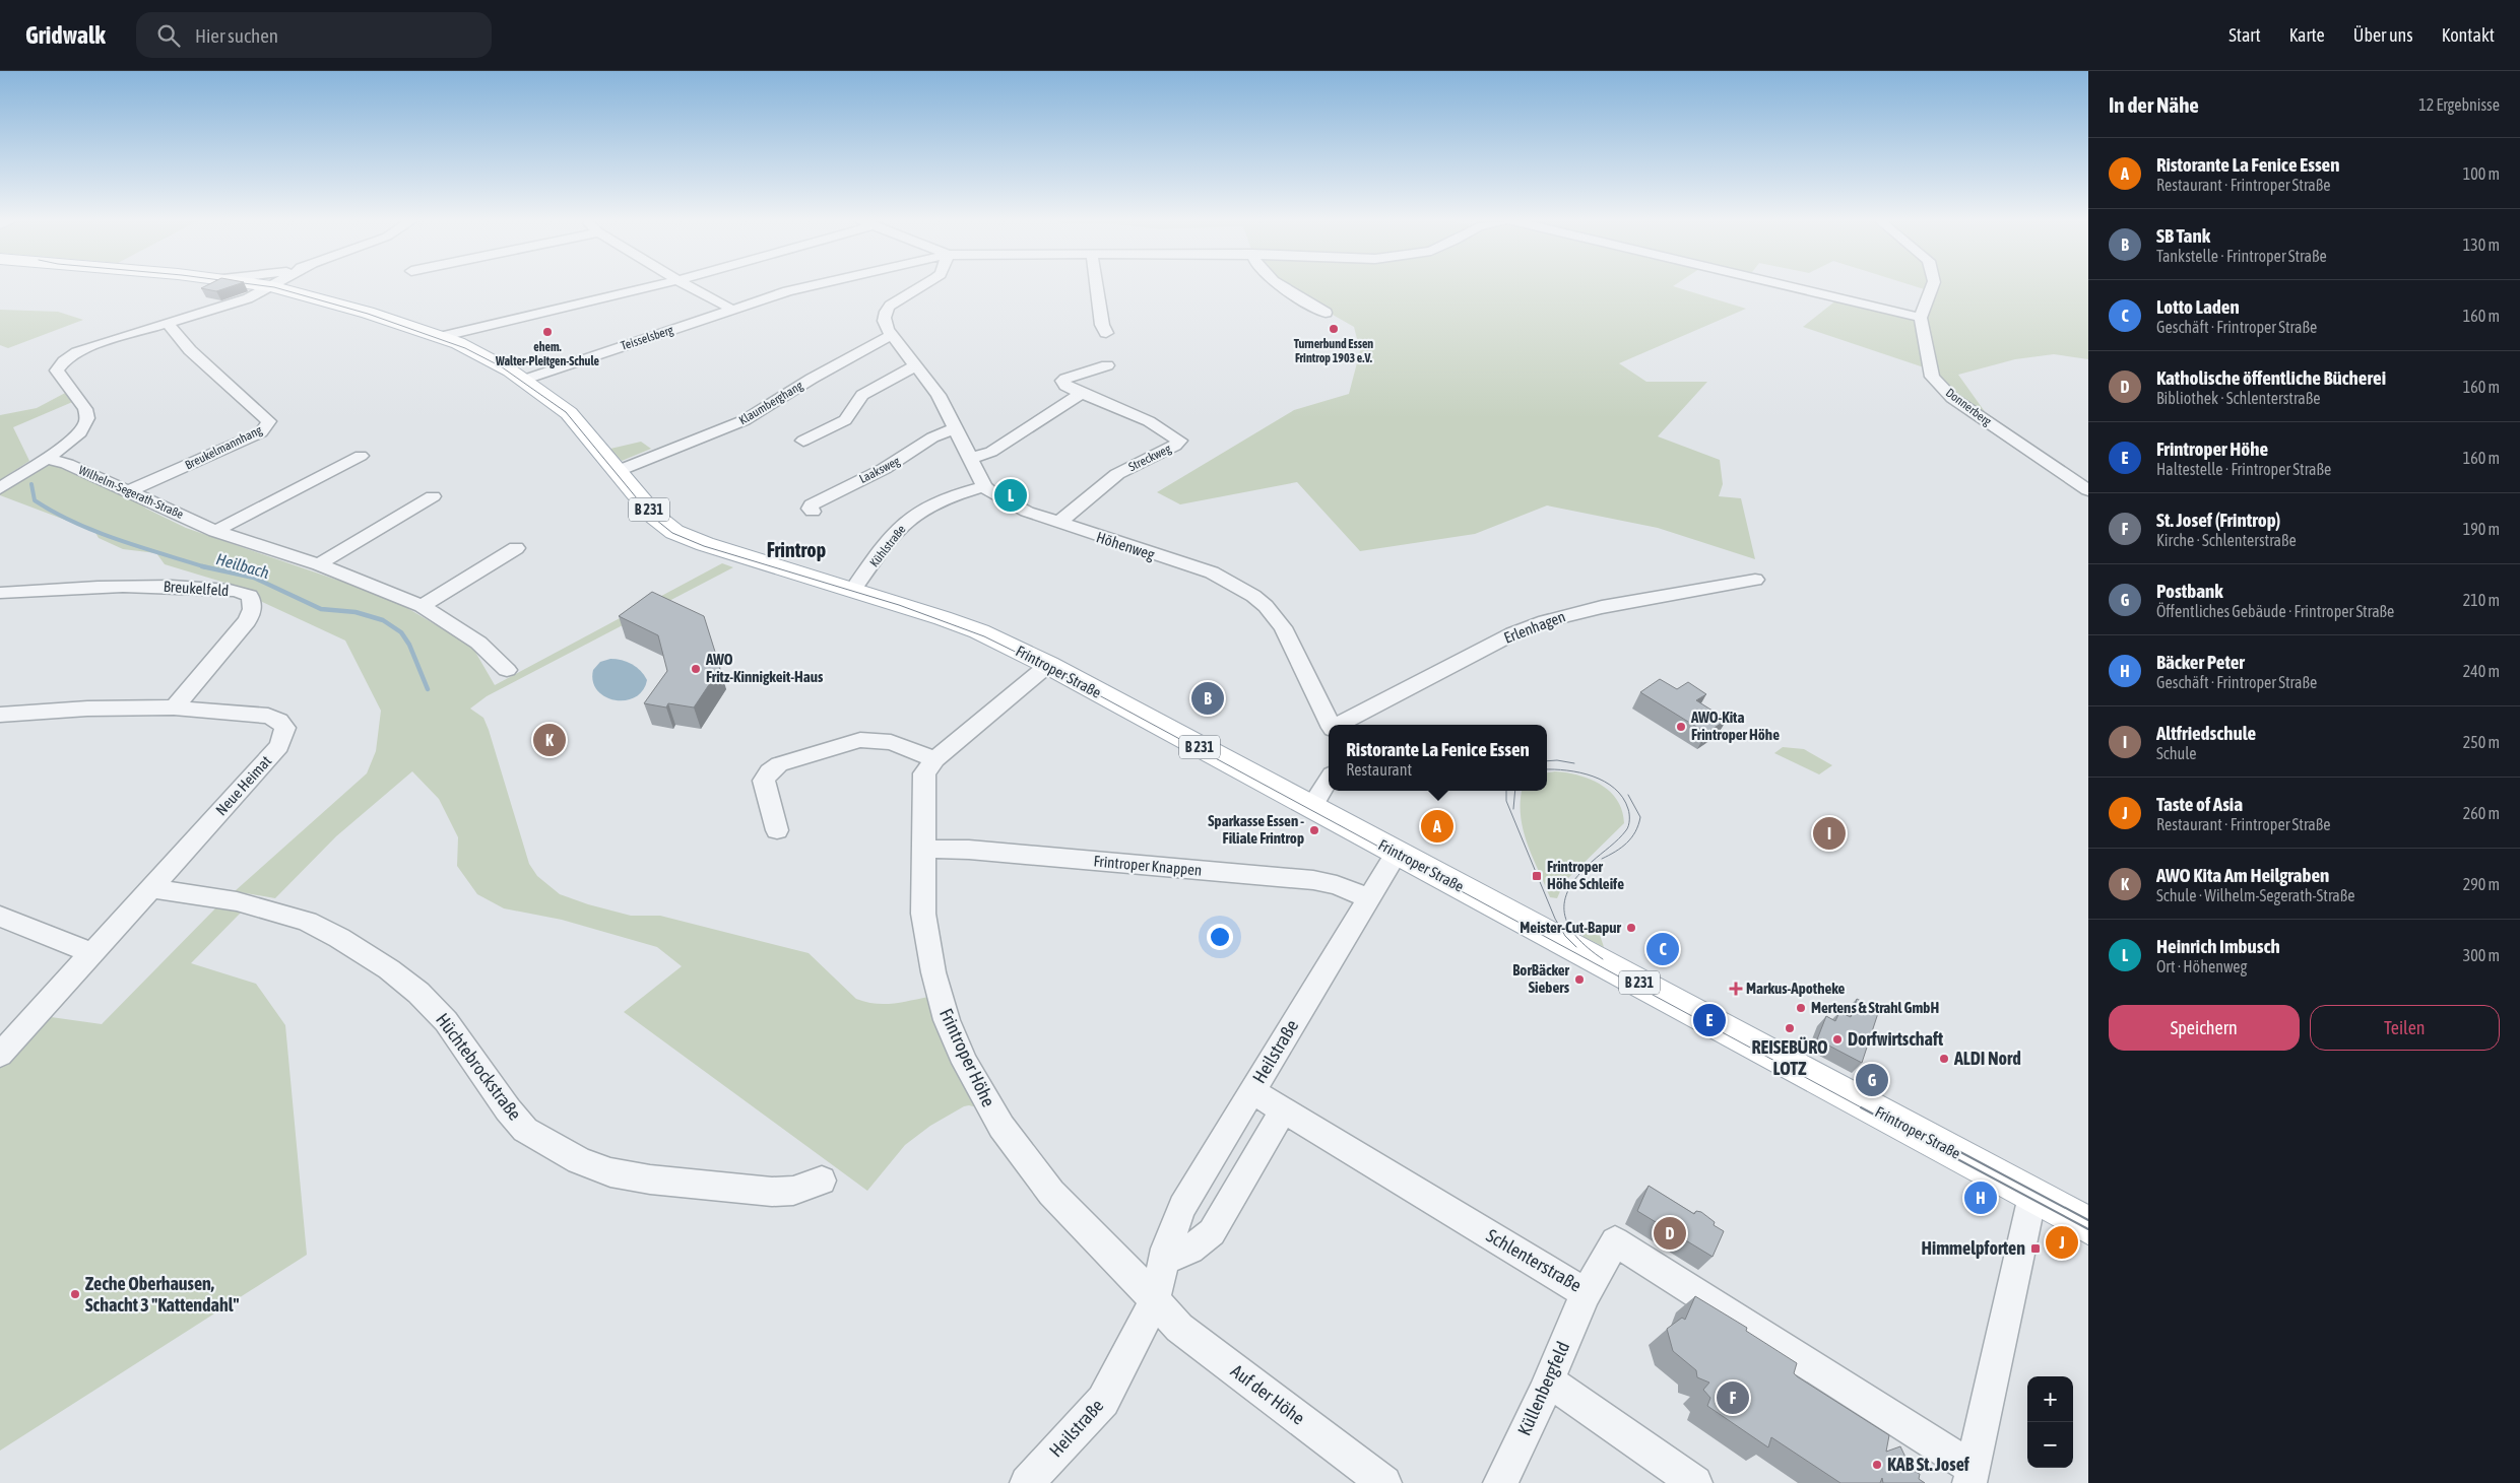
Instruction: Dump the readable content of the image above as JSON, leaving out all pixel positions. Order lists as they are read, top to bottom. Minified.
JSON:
{"streets":{"main road":["B 231","Frintroper Straße"],"street":["Teisselsberg","Klaumberghang","Donnerberg","Breukelmannhang","Streckweg","Laaksweg","Wilhelm-Segerath-Straße","Kühlstraße","Höhenweg","Breukelfeld","Erlenhagen","Neue Heimat","Frintroper Knappen","Heilstraße","Frintroper Höhe","Hüchtebrockstraße","Schlenterstraße","Küllenbergfeld","Auf der Höhe"]},"crossings":[["Teisselsberg","Frintroper Straße"],["Klaumberghang","Höhenweg"],["Klaumberghang","Frintroper Straße"],["Breukelmannhang","Wilhelm-Segerath-Straße"],["Streckweg","Höhenweg"],["Laaksweg","Höhenweg"],["Kühlstraße","Höhenweg"],["Kühlstraße","Frintroper Straße"],["Breukelfeld","Neue Heimat"],["Frintroper Straße","Heilstraße"],["Frintroper Straße","Frintroper Höhe"],["Neue Heimat","Hüchtebrockstraße"],["Frintroper Knappen","Heilstraße"],["Frintroper Knappen","Frintroper Höhe"],["Heilstraße","Frintroper Höhe"],["Heilstraße","Schlenterstraße"],["Heilstraße","Auf der Höhe"],["Frintroper Höhe","Auf der Höhe"],["Schlenterstraße","Küllenbergfeld"]],"districts":["Frintrop"],"water":["Heilbach"],"places":{"other":["Turnerbund Essen Frintrop 1903 e.V.","ehem. Walter-Pleitgen-Schule","AWO Fritz-Kinnigkeit-Haus","AWO-Kita Frintroper Höhe","Sparkasse Essen - Filiale Frintrop","Meister-Cut-Bapur","BorBäcker Siebers","Mertens & Strahl GmbH","REISEBÜRO LOTZ","Dorfwirtschaft","ALDI Nord","Zeche Oberhausen, Schacht 3 \"Kattendahl\"","KAB St. Josef"],"transit":["Frintroper Höhe Schleife","Himmelpforten"],"health":["Markus-Apotheke"]},"page":{"header":"Gridwalk","search":"Hier suchen","nav":["Start","Karte","Über uns","Kontakt"],"heading":["In der Nähe","12 Ergebnisse"],"list":[{"mark":"A","name":"Ristorante La Fenice Essen","note":"Restaurant · Frintroper Straße","value":"100 m"},{"mark":"B","name":"SB Tank","note":"Tankstelle · Frintroper Straße","value":"130 m"},{"mark":"C","name":"Lotto Laden","note":"Geschäft · Frintroper Straße","value":"160 m"},{"mark":"D","name":"Katholische öffentliche Bücherei","note":"Bibliothek · Schlenterstraße","value":"160 m"},{"mark":"E","name":"Frintroper Höhe","note":"Haltestelle · Frintroper Straße","value":"160 m"},{"mark":"F","name":"St. Josef (Frintrop)","note":"Kirche · Schlenterstraße","value":"190 m"},{"mark":"G","name":"Postbank","note":"Öffentliches Gebäude · Frintroper Straße","value":"210 m"},{"mark":"H","name":"Bäcker Peter","note":"Geschäft · Frintroper Straße","value":"240 m"},{"mark":"I","name":"Altfriedschule","note":"Schule","value":"250 m"},{"mark":"J","name":"Taste of Asia","note":"Restaurant · Frintroper Straße","value":"260 m"},{"mark":"K","name":"AWO Kita Am Heilgraben","note":"Schule · Wilhelm-Segerath-Straße","value":"290 m"},{"mark":"L","name":"Heinrich Imbusch","note":"Ort · Höhenweg","value":"300 m"}],"pins":["L","B","K","A","I","C","E","G","H","D","J","F"],"popup":["Ristorante La Fenice Essen","Restaurant"],"buttons":["Speichern","Teilen"],"map_buttons":["+","−"]}}
